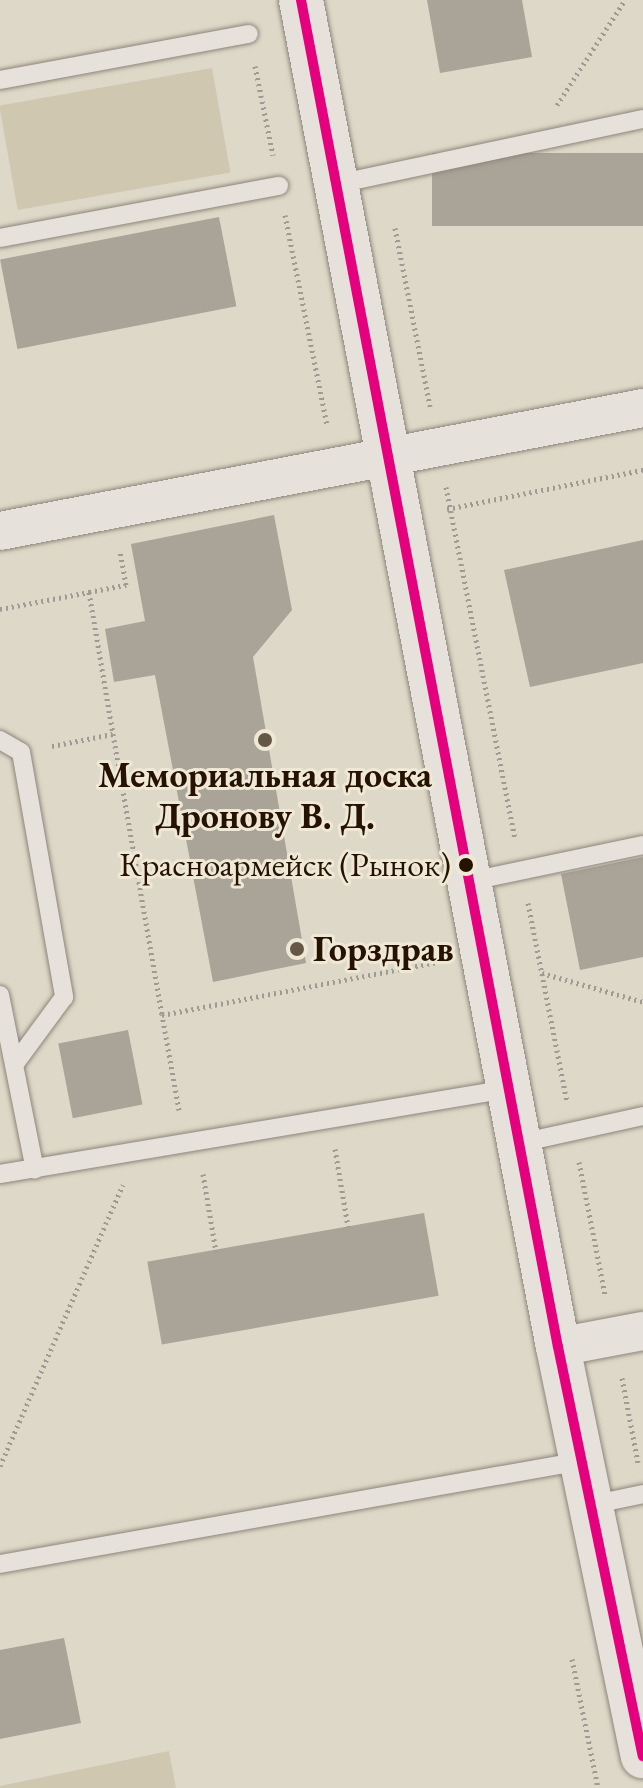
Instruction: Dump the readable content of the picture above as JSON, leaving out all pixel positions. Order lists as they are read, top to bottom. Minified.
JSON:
{"places":["Мемориальная доска Дронову В. Д.","Красноармейск (Рынок)","Горздрав"]}
